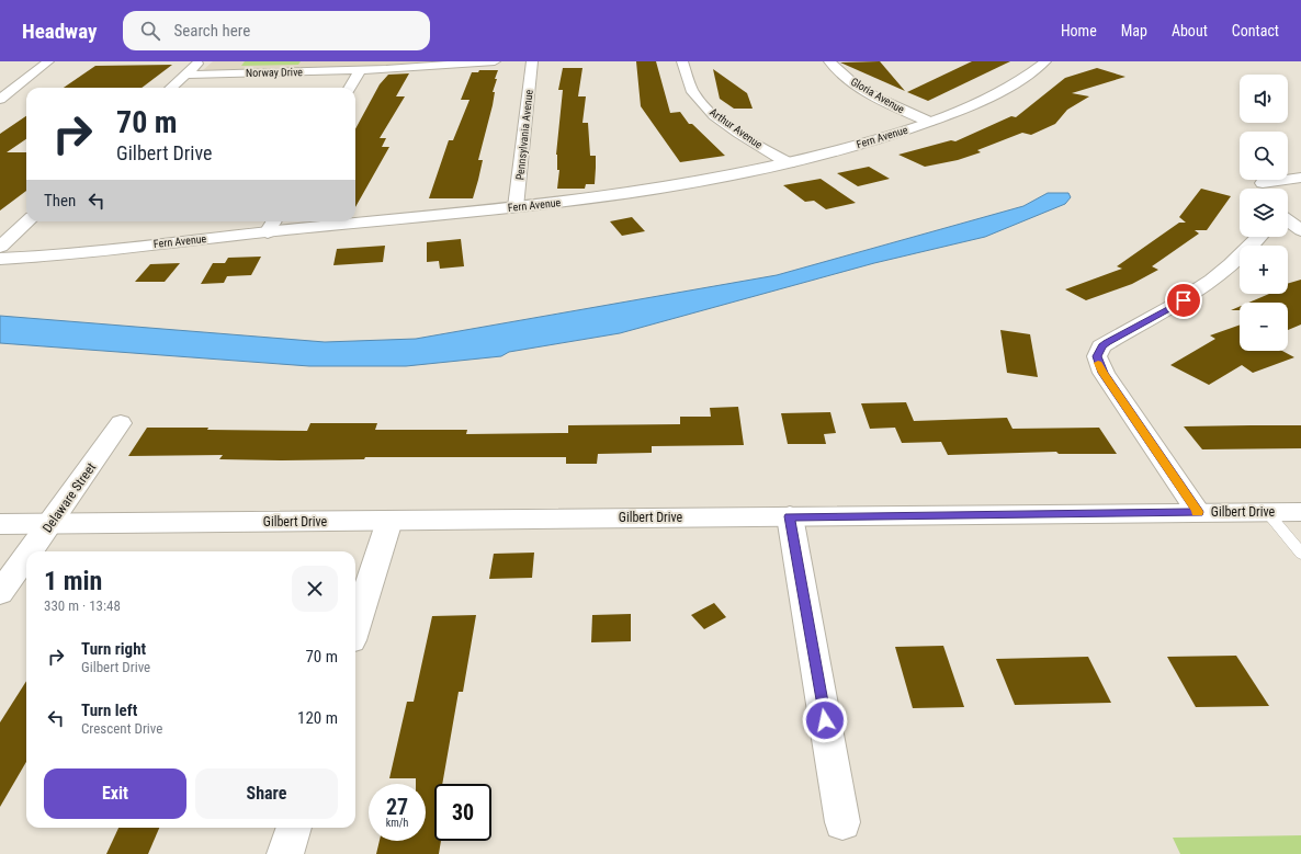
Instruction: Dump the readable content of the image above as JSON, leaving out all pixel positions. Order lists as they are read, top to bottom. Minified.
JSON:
{"streets":{"street":["Norway Drive","Gloria Avenue","Arthur Avenue","Pennsylvania Avenue","Fern Avenue","Delaware Street","Gilbert Drive"]},"crossings":[["Gloria Avenue","Fern Avenue"],["Arthur Avenue","Fern Avenue"],["Pennsylvania Avenue","Fern Avenue"],["Delaware Street","Gilbert Drive"]],"page":{"header":"Headway","search":"Search here","nav":["Home","Map","About","Contact"],"map_buttons":["+","−"],"turn":["70 m","Gilbert Drive"],"then":"Then","heading":["1 min","330 m · 13:48"],"list":[{"name":"Turn right","note":"Gilbert Drive","value":"70 m"},{"name":"Turn left","note":"Crescent Drive","value":"120 m"}],"buttons":["Exit","Share"],"speed":"27 km/h","limit":"30"}}
